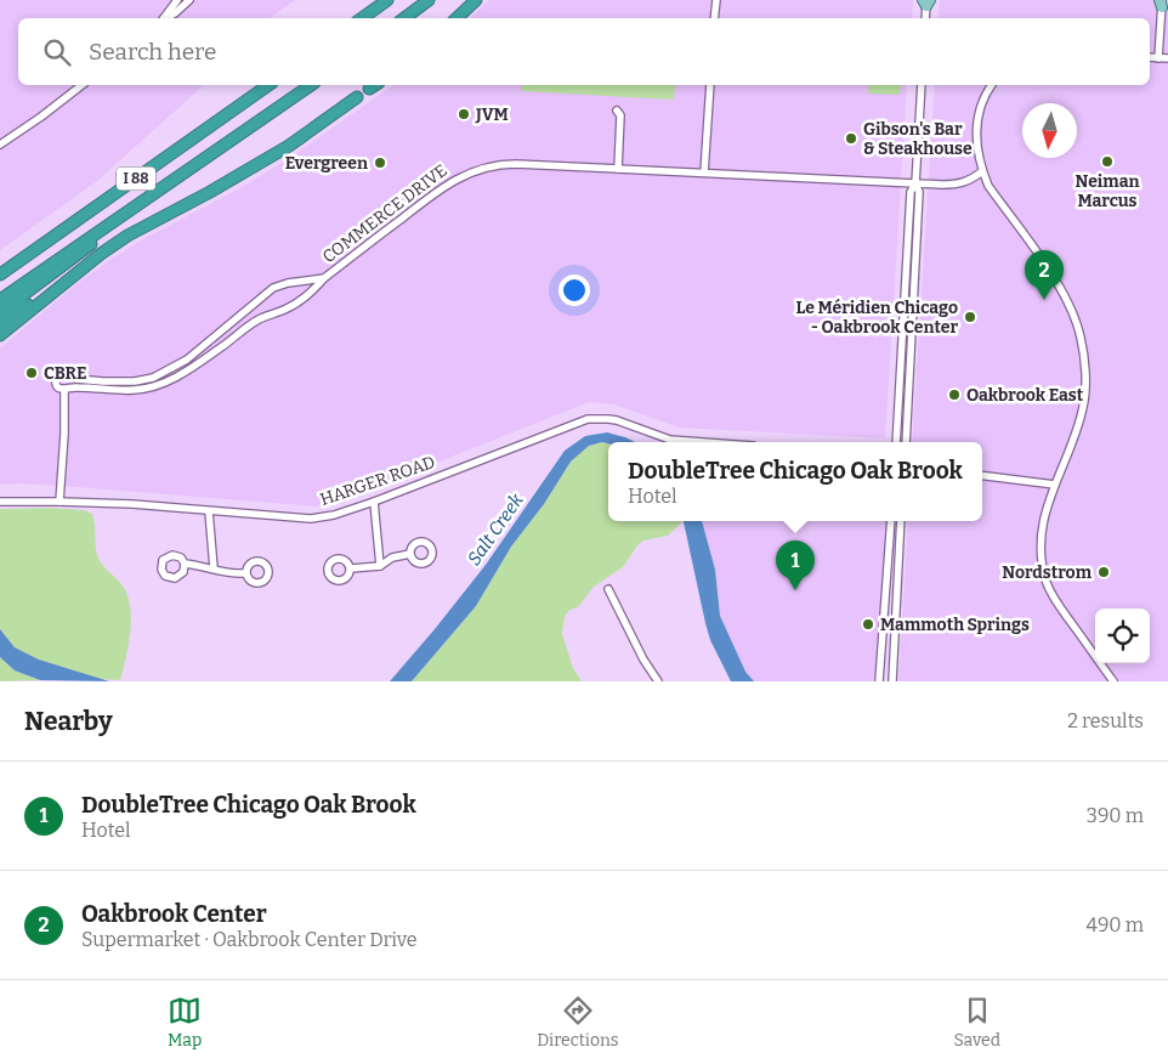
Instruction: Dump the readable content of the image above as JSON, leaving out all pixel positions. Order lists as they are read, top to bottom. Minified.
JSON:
{"streets":{"highway":["I 88"],"street":["COMMERCE DRIVE","HARGER ROAD"]},"crossings":[["COMMERCE DRIVE","HARGER ROAD"]],"water":["Salt Creek"],"places":["JVM","Gibson's Bar & Steakhouse","Neiman Marcus","Evergreen","Le Méridien Chicago - Oakbrook Center","CBRE","Oakbrook East","Nordstrom","Mammoth Springs"],"north":"bottom","page":{"search":"Search here","pins":["2","1"],"popup":["DoubleTree Chicago Oak Brook","Hotel"],"heading":["Nearby","2 results"],"list":[{"mark":"1","name":"DoubleTree Chicago Oak Brook","note":"Hotel","value":"390 m"},{"mark":"2","name":"Oakbrook Center","note":"Supermarket · Oakbrook Center Drive","value":"490 m"}],"nav":["Map","Directions","Saved"]}}
